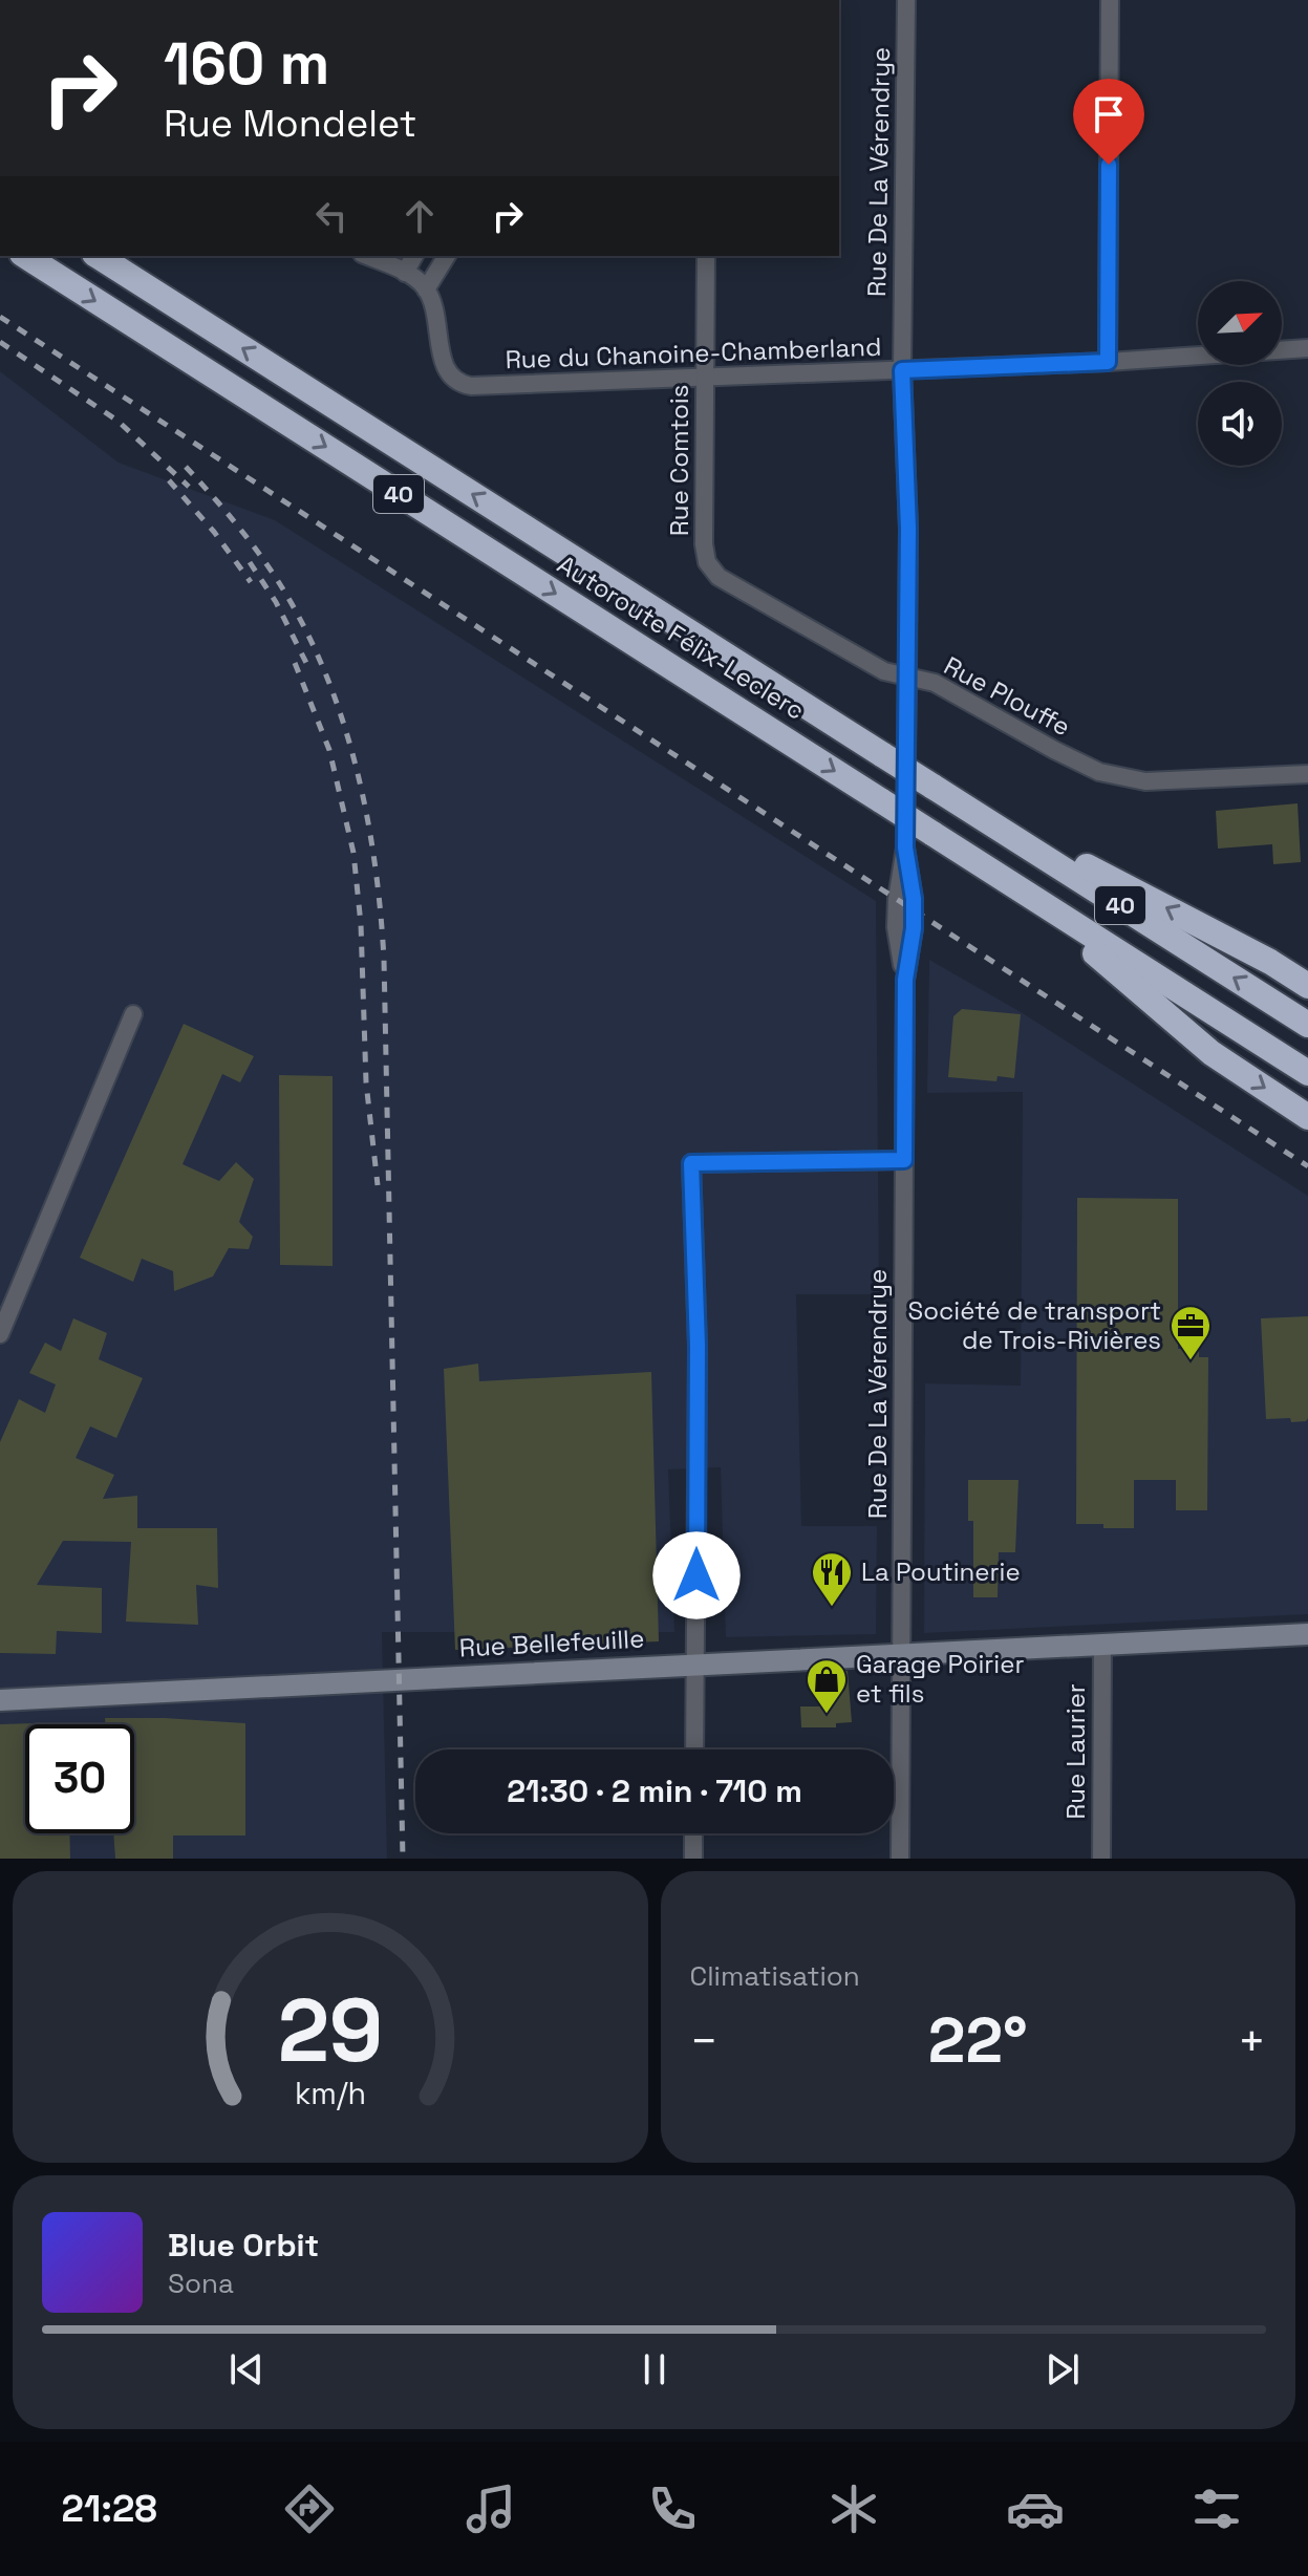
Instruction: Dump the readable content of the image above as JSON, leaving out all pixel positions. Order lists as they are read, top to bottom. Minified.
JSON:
{"streets":{"highway":["40","Autoroute Félix-Leclerc"],"main road":["Rue Bellefeuille"],"street":["Rue De La Vérendrye","Rue du Chanoine-Chamberland","Rue Comtois","Rue Plouffe","Rue Laurier"]},"crossings":[["Rue De La Vérendrye","Rue du Chanoine-Chamberland"],["Rue De La Vérendrye","Rue Plouffe"],["Rue De La Vérendrye","Rue Bellefeuille"],["Rue du Chanoine-Chamberland","Rue Comtois"],["Rue Comtois","Rue Plouffe"],["Rue Bellefeuille","Rue Laurier"]],"places":{"office":["Société de transport de Trois-Rivières"],"restaurant":["La Poutinerie"],"shop":["Garage Poirier et fils"]},"north":"top right","page":{"turn":["160 m","Rue Mondelet"],"limit":"30","trip":"21:30 · 2 min · 710 m","tile":"Climatisation","heat":["−","22°","+"],"song":["Blue Orbit","Sona"],"tabs":"21:28","gauge":["29","km/h"]}}
